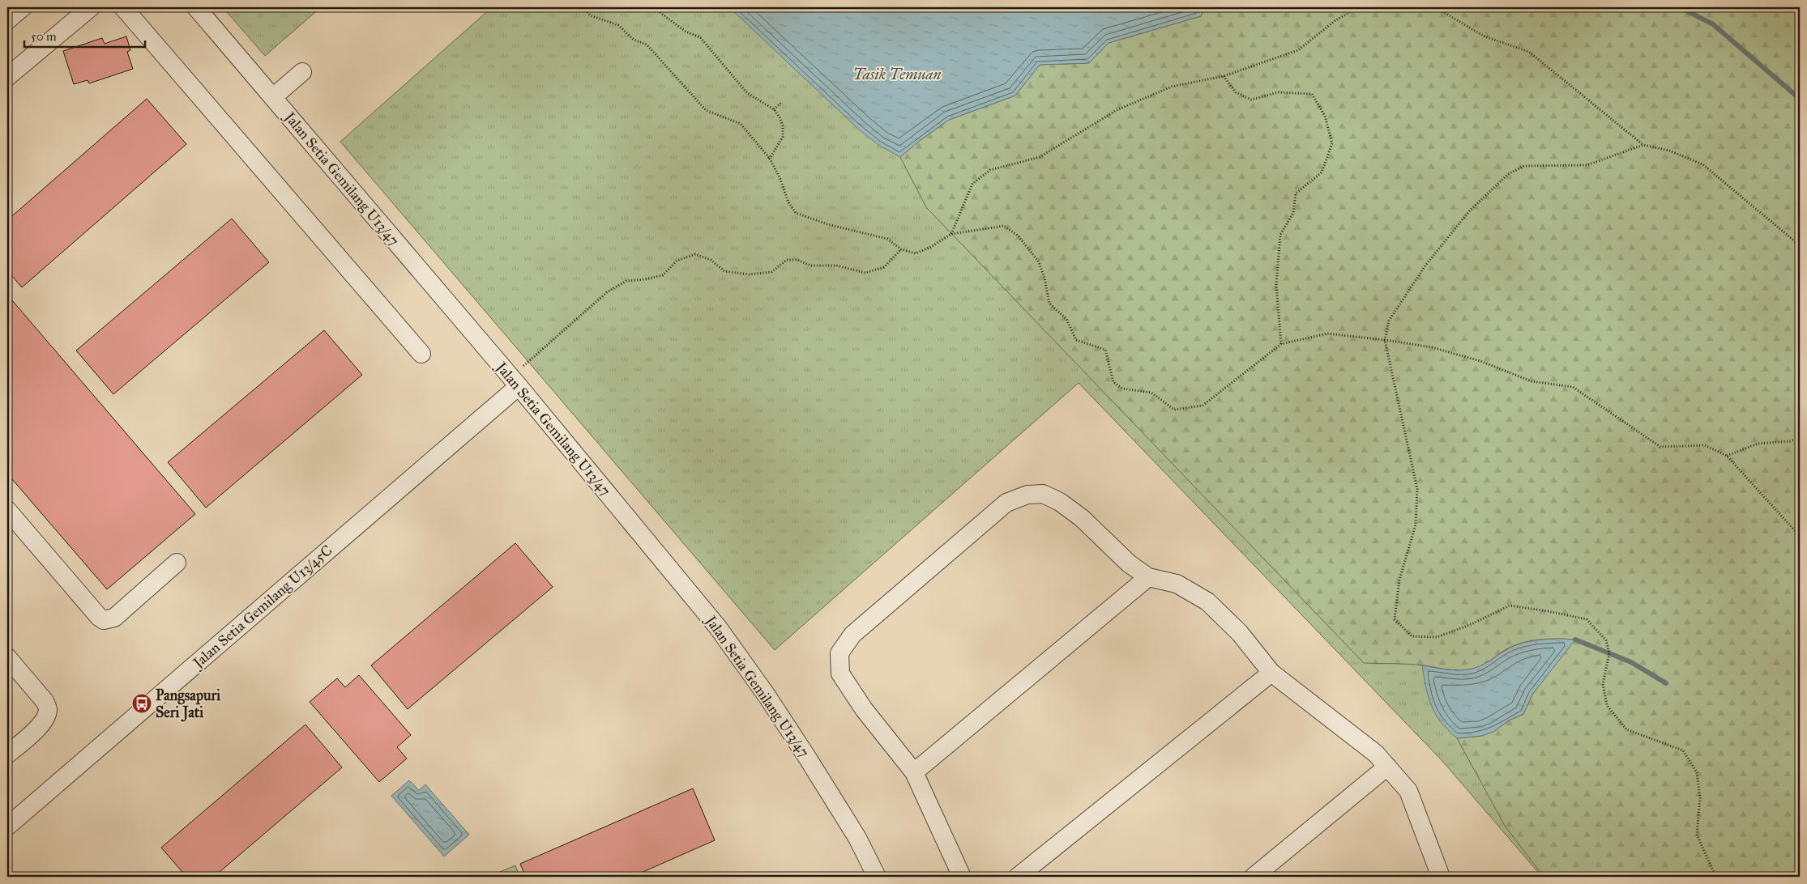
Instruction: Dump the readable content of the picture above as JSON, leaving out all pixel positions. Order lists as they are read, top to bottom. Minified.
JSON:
{"streets":{"street":["Jalan Setia Gemilang U13/47","Jalan Setia Gemilang U13/45C"]},"crossings":[["Jalan Setia Gemilang U13/47","Jalan Setia Gemilang U13/45C"]],"water":["Tasik Temuan"],"places":{"bus stop":["Pangsapuri Seri Jati"]},"scale_bar":"50 m"}
